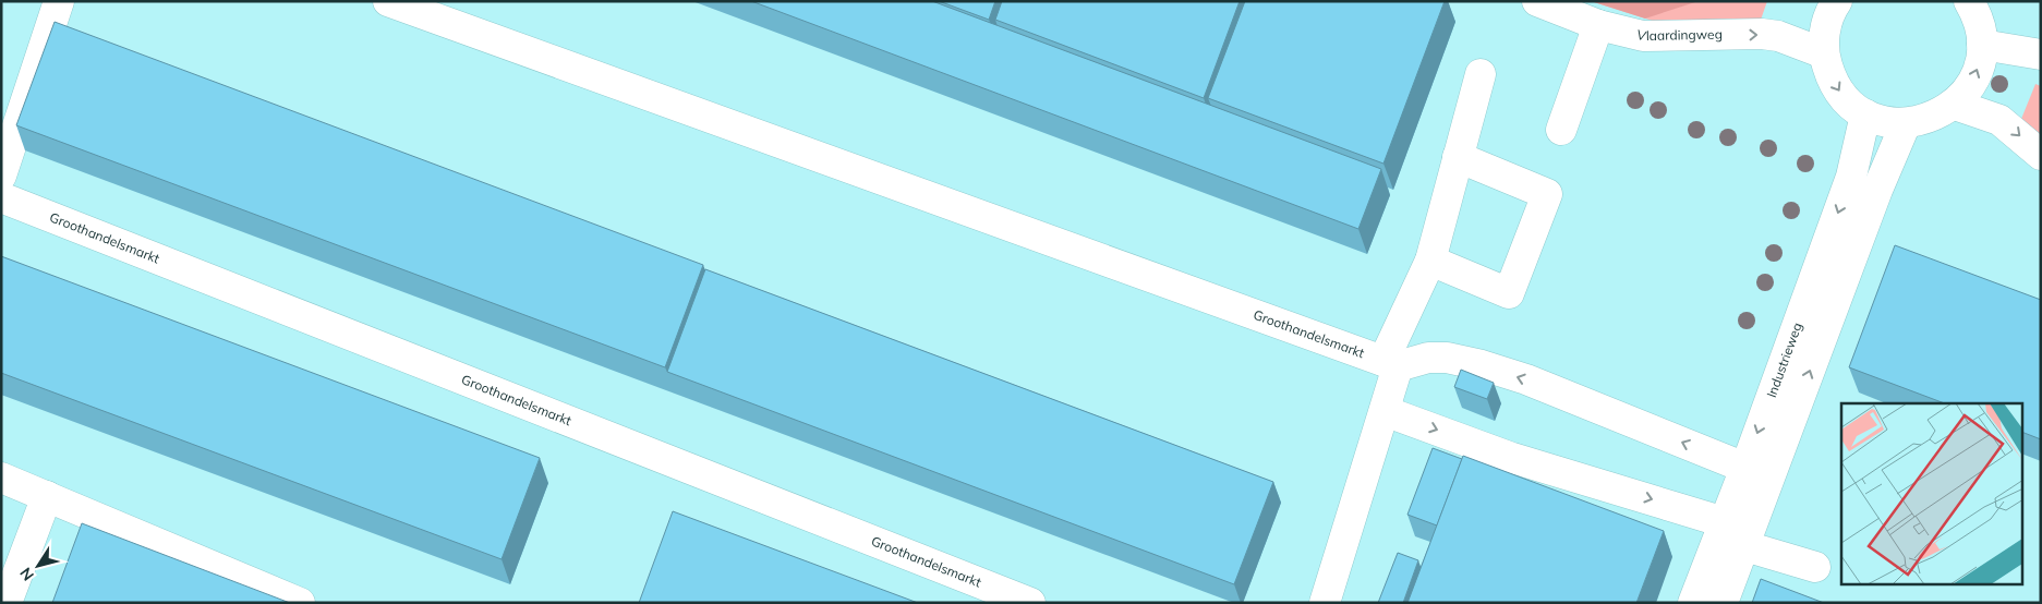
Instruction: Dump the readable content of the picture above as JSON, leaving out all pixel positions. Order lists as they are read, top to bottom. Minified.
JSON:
{"streets":{"street":["Vlaardingweg","Groothandelsmarkt","Industrieweg"]},"one_way":["Vlaardingweg"],"north":"bottom left"}
